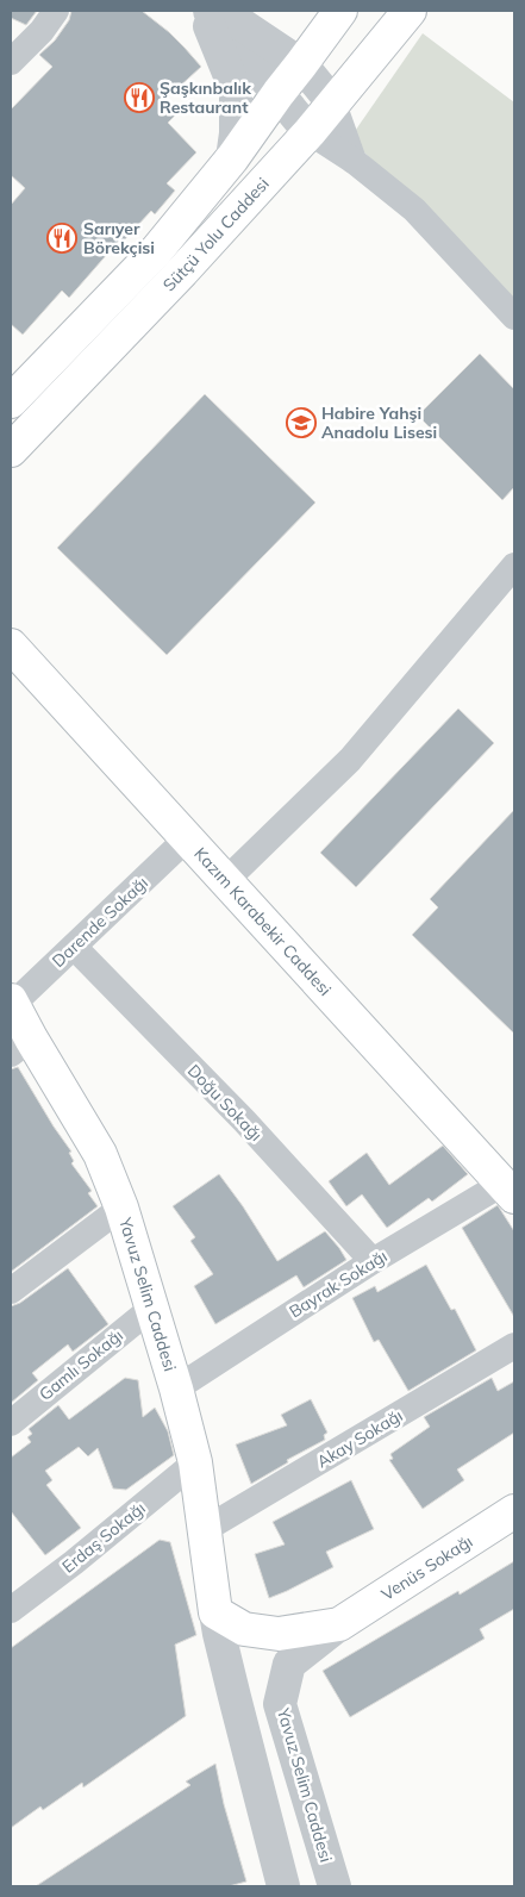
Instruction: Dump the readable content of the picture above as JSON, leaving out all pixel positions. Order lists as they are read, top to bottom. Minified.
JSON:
{"streets":{"main road":["Sütçü Yolu Caddesi","Kazım Karabekir Caddesi","Yavuz Selim Caddesi","Venüs Sokağı"],"street":["Darende Sokağı","Doğu Sokağı","Bayrak Sokağı","Gamlı Sokağı","Akay Sokağı","Erdaş Sokağı"]},"crossings":[["Darende Sokağı","Kazım Karabekir Caddesi"],["Darende Sokağı","Doğu Sokağı"],["Darende Sokağı","Yavuz Selim Caddesi"],["Kazım Karabekir Caddesi","Bayrak Sokağı"],["Doğu Sokağı","Bayrak Sokağı"],["Bayrak Sokağı","Yavuz Selim Caddesi"],["Yavuz Selim Caddesi","Gamlı Sokağı"],["Yavuz Selim Caddesi","Akay Sokağı"],["Yavuz Selim Caddesi","Erdaş Sokağı"],["Yavuz Selim Caddesi","Venüs Sokağı"]],"places":{"restaurant":["Şaşkınbalık Restaurant","Sarıyer Börekçisi"],"school or university":["Habire Yahşi Anadolu Lisesi"]}}
